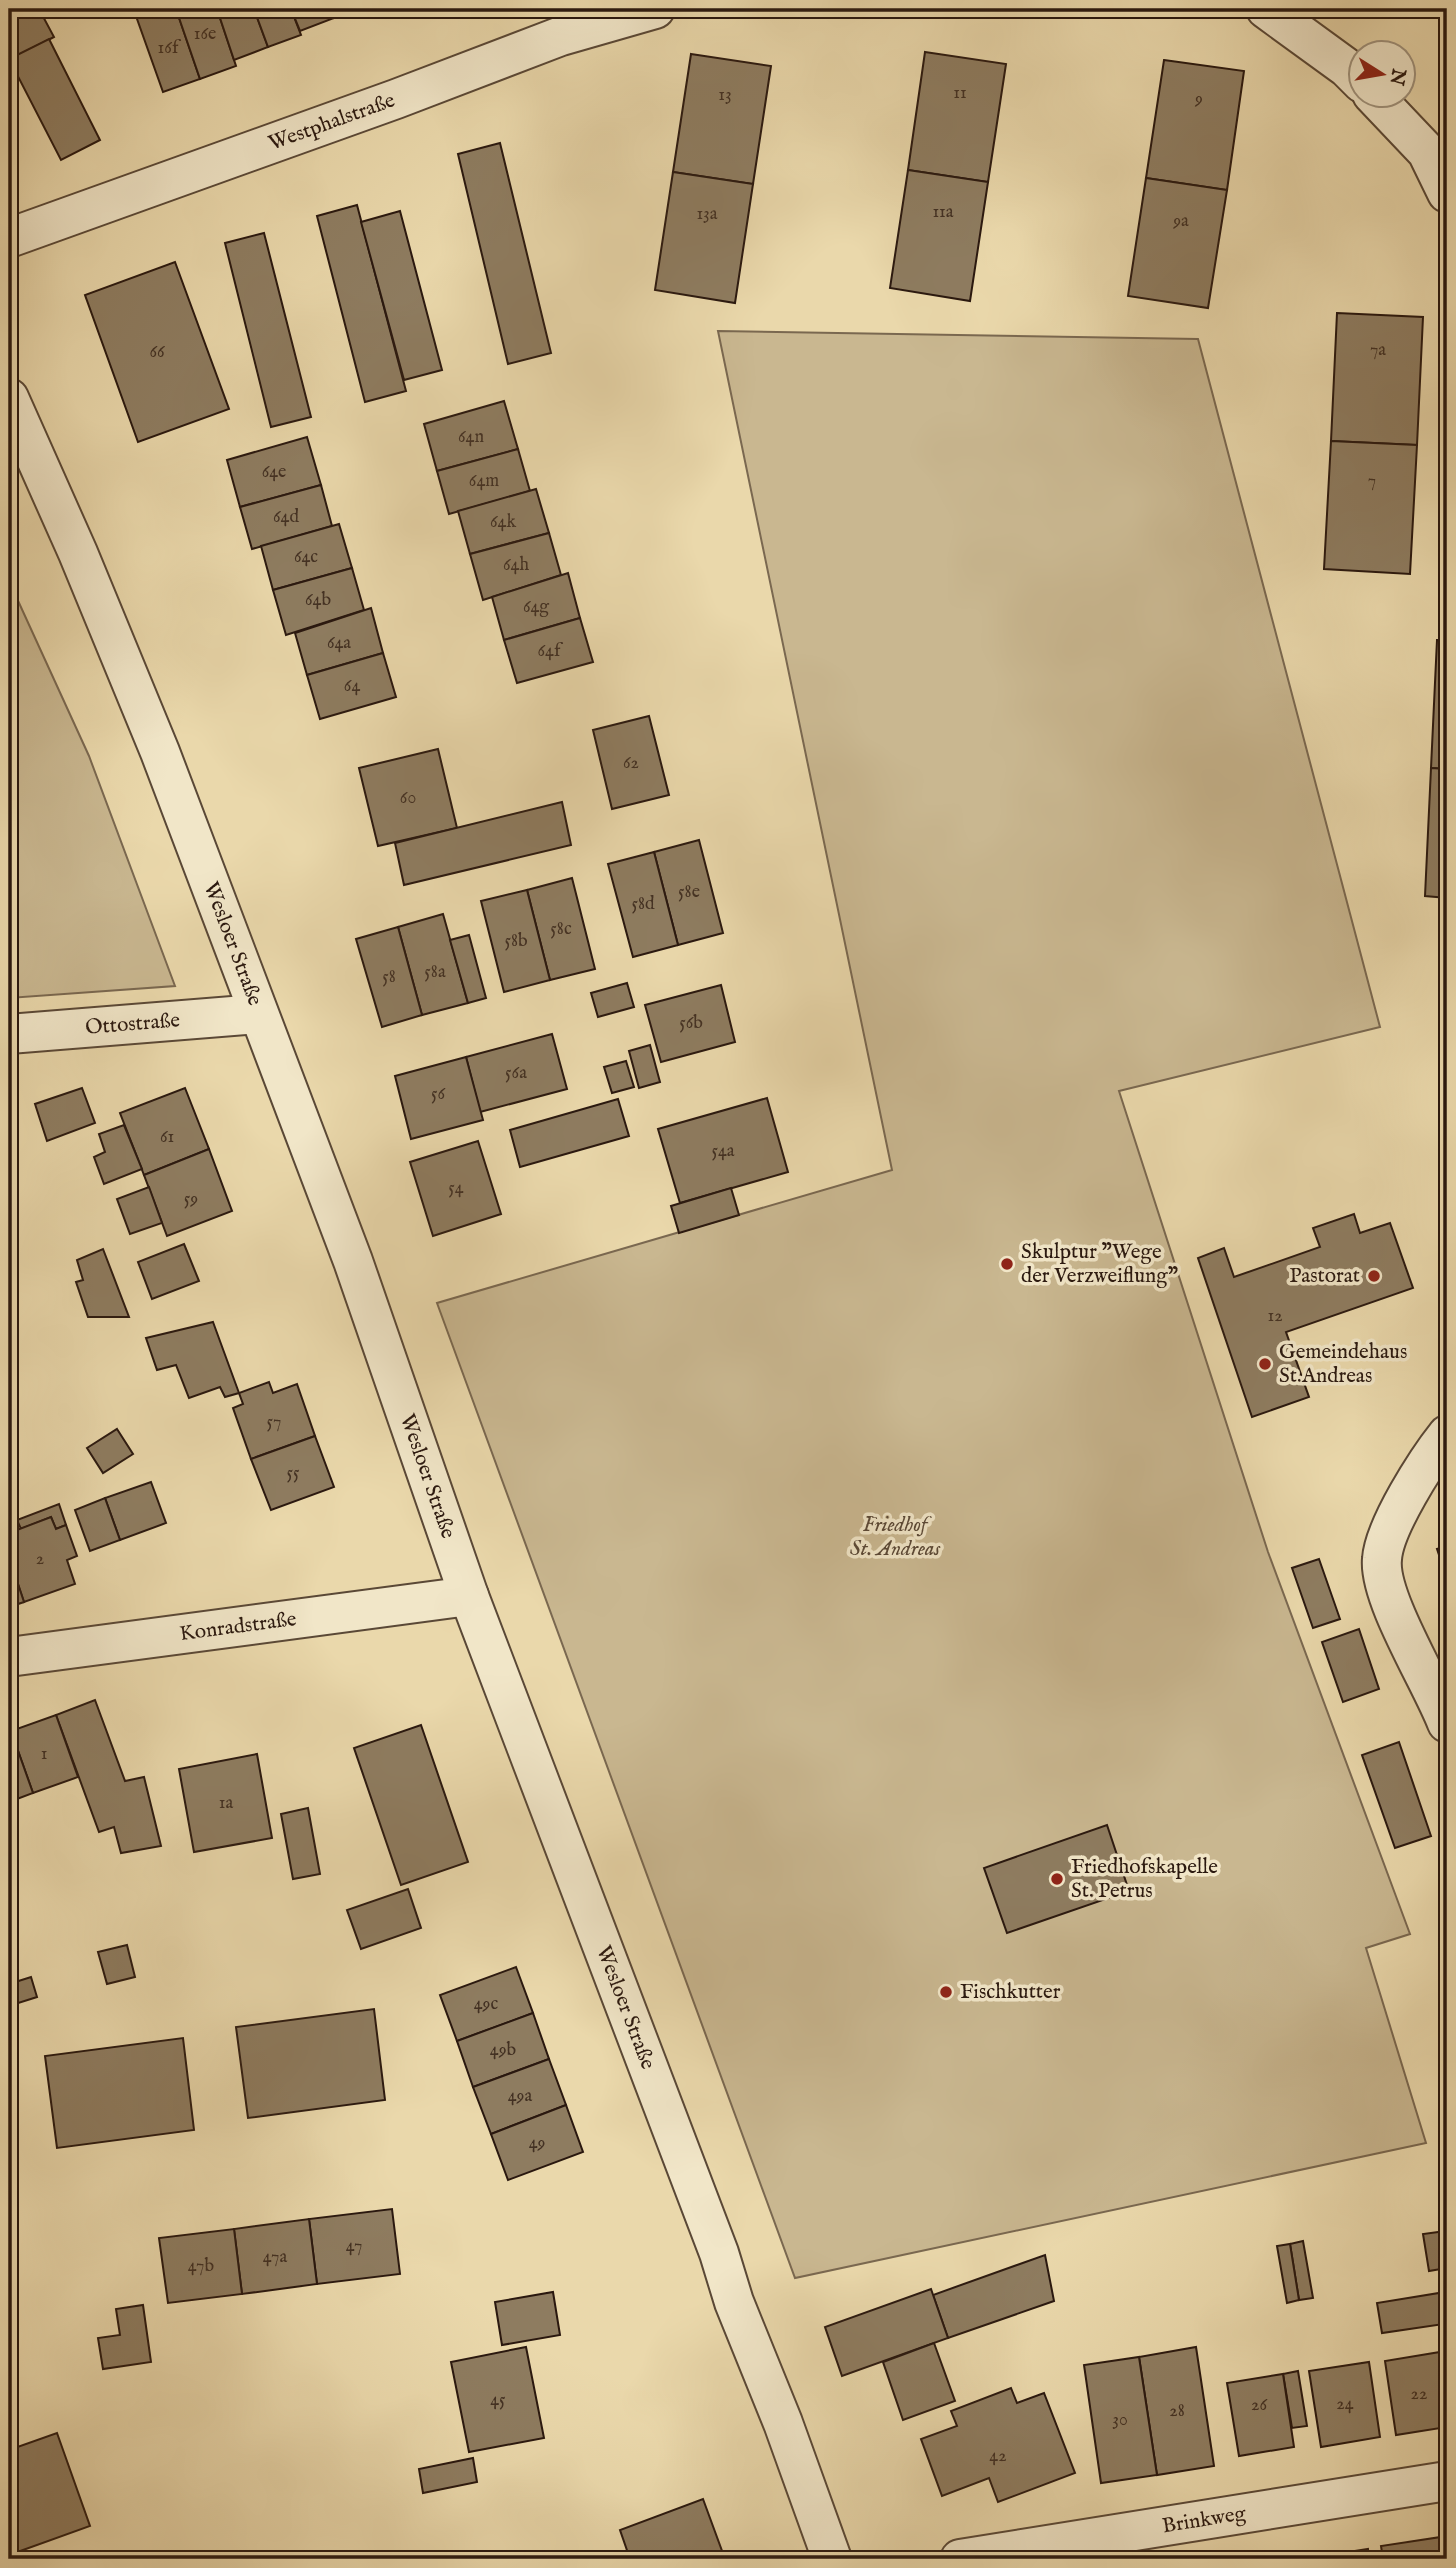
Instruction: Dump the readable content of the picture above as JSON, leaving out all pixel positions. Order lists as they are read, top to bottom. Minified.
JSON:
{"streets":{"street":["Westphalstraße","Wesloer Straße","Ottostraße","Konradstraße","Brinkweg"]},"crossings":[["Wesloer Straße","Ottostraße"],["Wesloer Straße","Konradstraße"]],"parks":["Friedhof St. Andreas"],"places":["Skulptur \"Wege der Verzweiflung\"","Pastorat","Gemeindehaus St.Andreas","Friedhofskapelle St. Petrus","Fischkutter"],"house_numbers":["16e","16f","11","13","9","11a","13a","9a","7a","66","64n","64e","64m","7","64d","64k","64c","64h","64b","64g","64a","64f","64","62","60","58e","58d","58c","58b","58a","58","56b","56a","56","61","54a","54","59","12","57","55","2","1","1a","49c","49b","49a","49","47","47a","47b","22","45","24","26","28","30","42"],"north":"right"}
